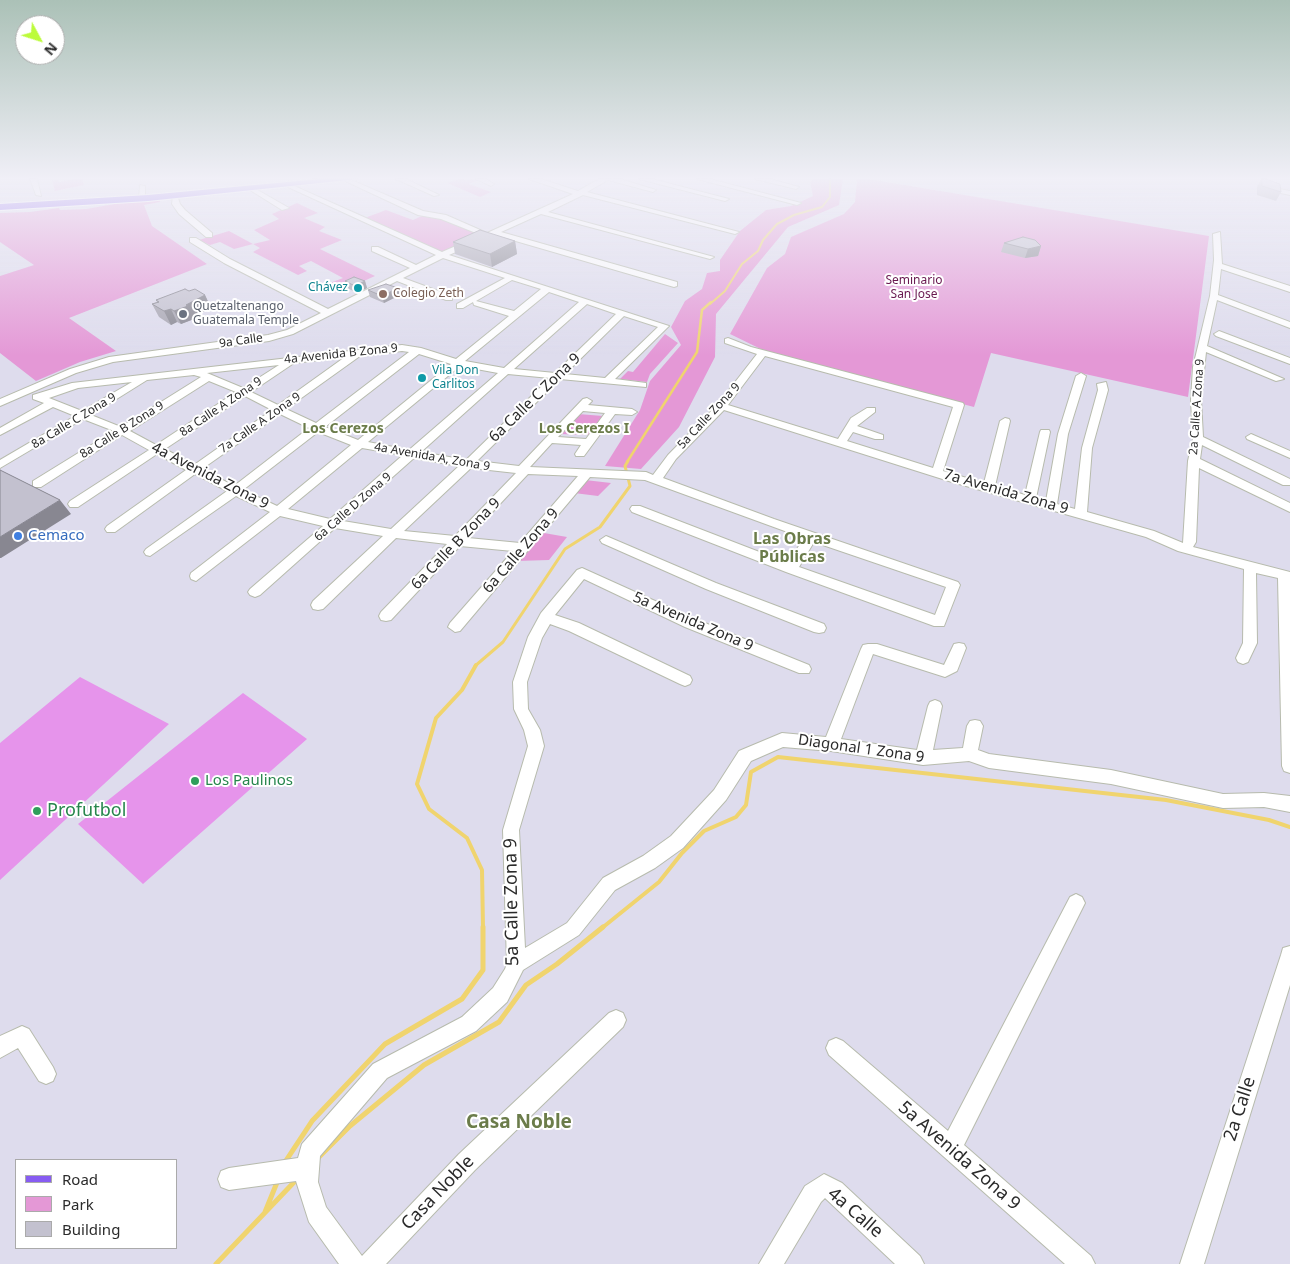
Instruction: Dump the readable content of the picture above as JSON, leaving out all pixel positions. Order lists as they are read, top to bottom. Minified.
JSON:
{"streets":{"street":["9a Calle","4a Avenida B Zona 9","6a Calle C Zona 9","8a Calle A Zona 9","2a Calle A Zona 9","5a Calle Zona 9","8a Calle C Zona 9","7a Calle A Zona 9","8a Calle B Zona 9","4a Avenida A, Zona 9","4a Avenida Zona 9","7a Avenida Zona 9","6a Calle D Zona 9","6a Calle B Zona 9","6a Calle Zona 9","5a Avenida Zona 9","Diagonal 1 Zona 9","2a Calle","Casa Noble","4a Calle"]},"crossings":[["9a Calle","4a Avenida Zona 9"],["4a Avenida B Zona 9","6a Calle C Zona 9"],["4a Avenida B Zona 9","8a Calle A Zona 9"],["4a Avenida B Zona 9","8a Calle C Zona 9"],["4a Avenida B Zona 9","7a Calle A Zona 9"],["4a Avenida B Zona 9","4a Avenida A, Zona 9"],["4a Avenida B Zona 9","4a Avenida Zona 9"],["4a Avenida B Zona 9","6a Calle D Zona 9"],["6a Calle C Zona 9","4a Avenida A, Zona 9"],["6a Calle C Zona 9","4a Avenida Zona 9"],["8a Calle A Zona 9","4a Avenida A, Zona 9"],["8a Calle A Zona 9","4a Avenida Zona 9"],["2a Calle A Zona 9","7a Avenida Zona 9"],["5a Calle Zona 9","4a Avenida A, Zona 9"],["5a Calle Zona 9","7a Avenida Zona 9"],["5a Calle Zona 9","5a Avenida Zona 9"],["5a Calle Zona 9","Diagonal 1 Zona 9"],["8a Calle C Zona 9","4a Avenida Zona 9"],["7a Calle A Zona 9","4a Avenida A, Zona 9"],["7a Calle A Zona 9","4a Avenida Zona 9"],["8a Calle B Zona 9","4a Avenida A, Zona 9"],["8a Calle B Zona 9","4a Avenida Zona 9"],["4a Avenida A, Zona 9","6a Calle D Zona 9"],["4a Avenida A, Zona 9","6a Calle B Zona 9"],["4a Avenida A, Zona 9","6a Calle Zona 9"],["4a Avenida Zona 9","6a Calle D Zona 9"],["4a Avenida Zona 9","6a Calle B Zona 9"],["4a Avenida Zona 9","6a Calle Zona 9"]],"districts":["Los Cerezos","Los Cerezos I","Las Obras Públicas","Casa Noble"],"parks":["Seminario San Jose"],"places":["Chávez","Colegio Zeth","Quetzaltenango Guatemala Temple","Vila Don Carlitos","Cemaco","Los Paulinos","Profutbol"],"legend":["Road","Park","Building"],"north":"bottom right"}
